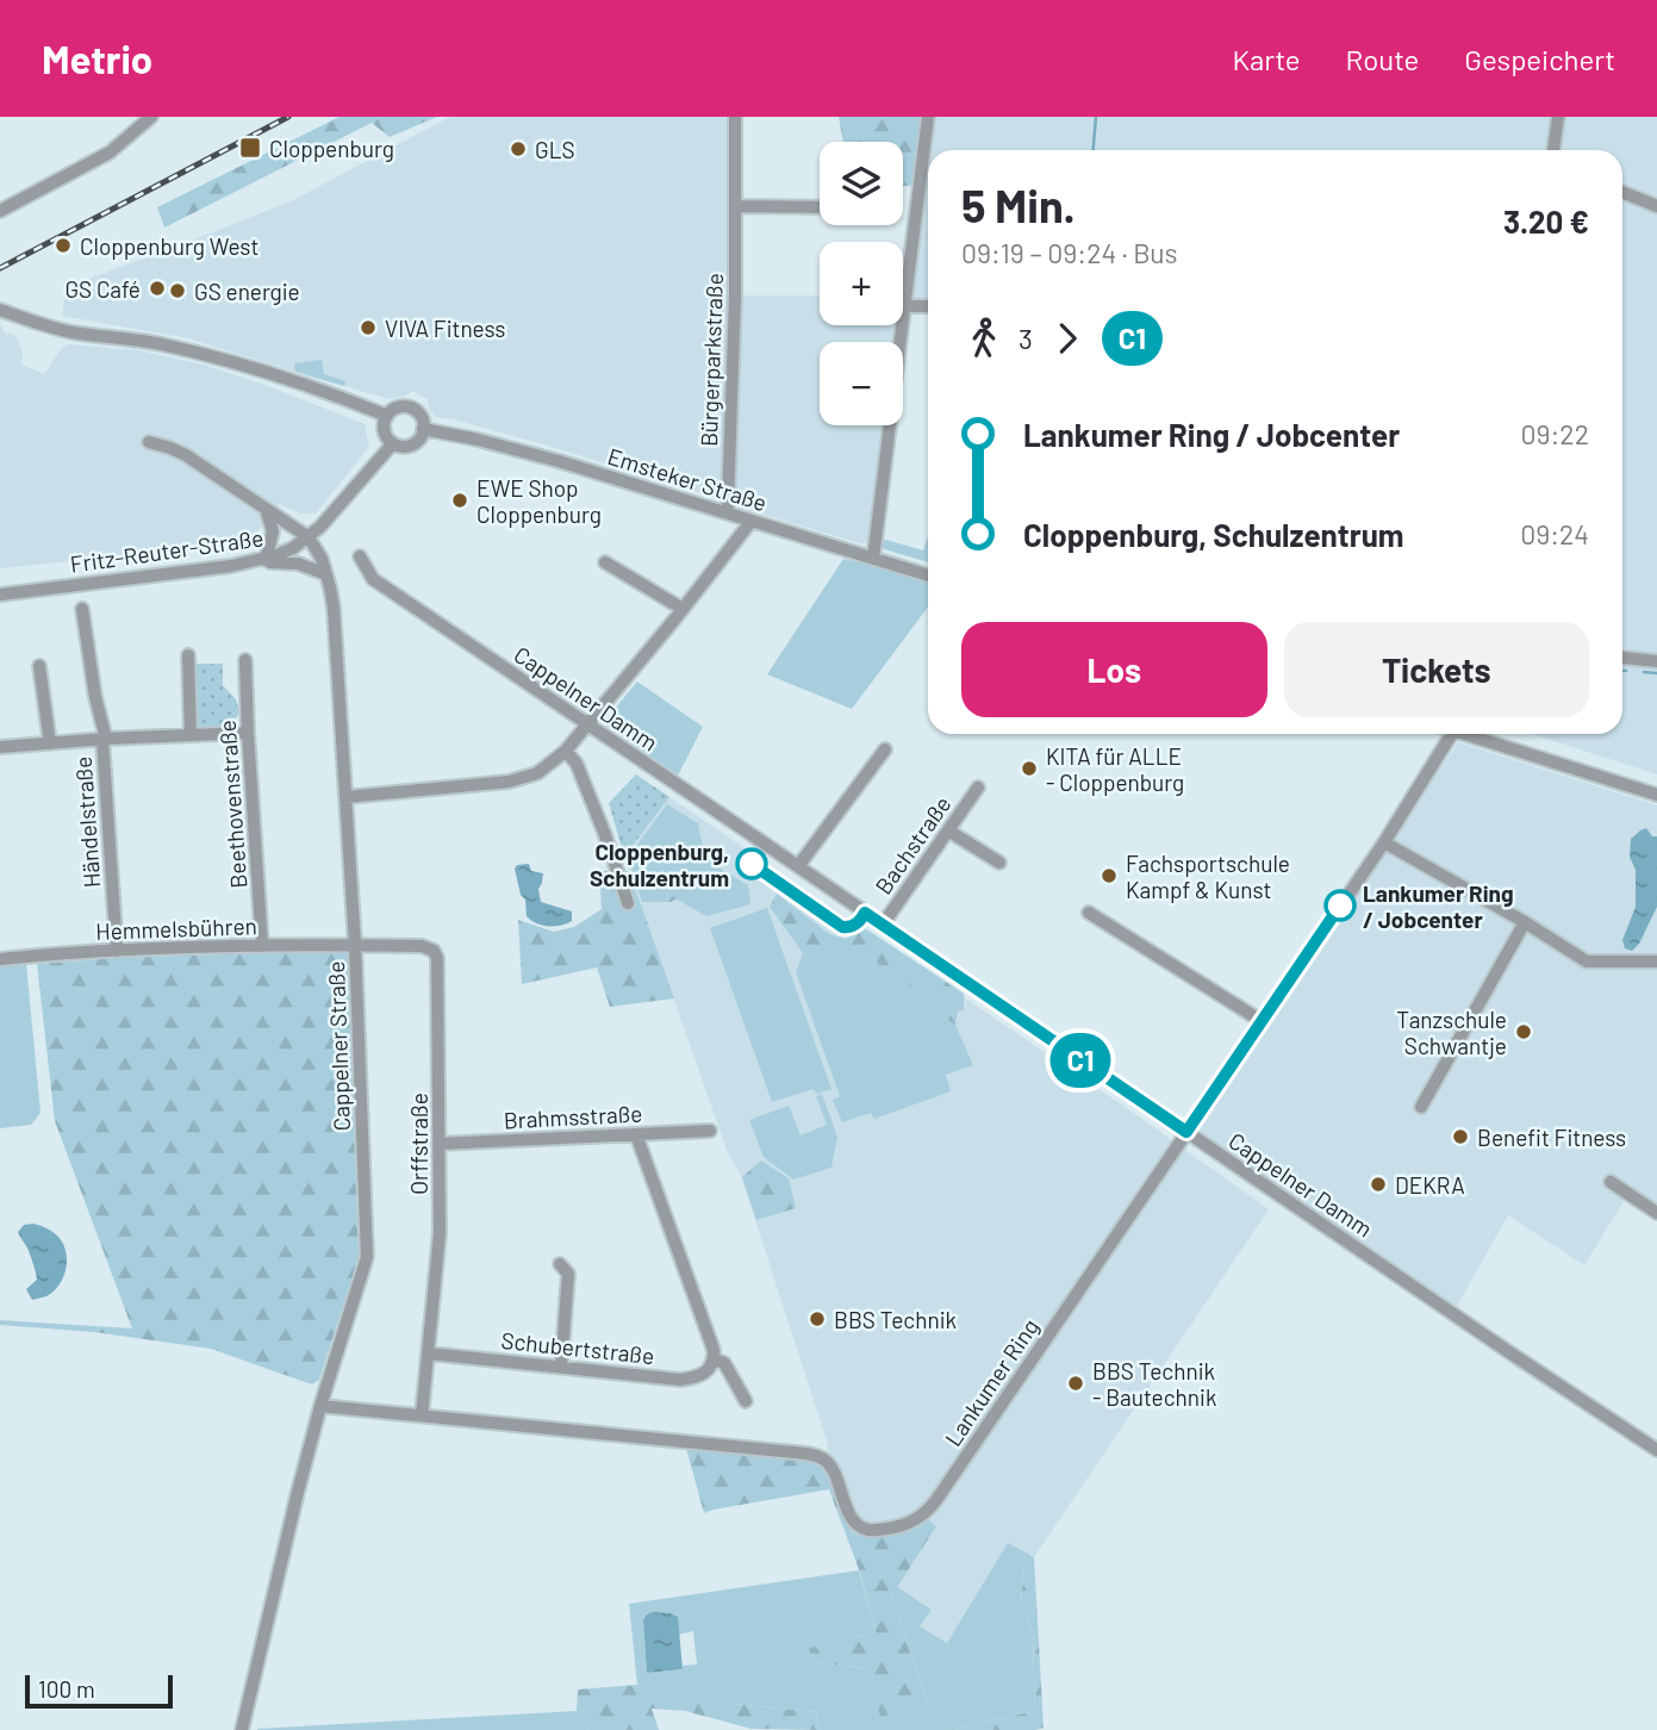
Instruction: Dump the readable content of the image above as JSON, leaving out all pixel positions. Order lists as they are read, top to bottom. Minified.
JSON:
{"streets":{"street":["Bürgerparkstraße","Emsteker Straße","Fritz-Reuter-Straße","Cappelner Damm","Beethovenstraße","Händelstraße","Bachstraße","Hemmelsbühren","Cappelner Straße","Brahmsstraße","Orffstraße","Schubertstraße","Lankumer Ring"]},"crossings":[["Bürgerparkstraße","Emsteker Straße"],["Emsteker Straße","Fritz-Reuter-Straße"],["Fritz-Reuter-Straße","Cappelner Straße"],["Cappelner Damm","Bachstraße"],["Cappelner Damm","Lankumer Ring"],["Beethovenstraße","Hemmelsbühren"],["Händelstraße","Hemmelsbühren"],["Hemmelsbühren","Cappelner Straße"],["Hemmelsbühren","Orffstraße"],["Cappelner Straße","Orffstraße"],["Cappelner Straße","Lankumer Ring"],["Brahmsstraße","Orffstraße"],["Orffstraße","Schubertstraße"],["Orffstraße","Lankumer Ring"]],"places":{"transit":["Cloppenburg"],"other":["GLS","Cloppenburg West","GS Café","GS energie","VIVA Fitness","EWE Shop Cloppenburg","KITA für ALLE - Cloppenburg","Cloppenburg, Schulzentrum","Fachsportschule Kampf & Kunst","Lankumer Ring / Jobcenter","Tanzschule Schwantje","Benefit Fitness","DEKRA","BBS Technik","BBS Technik - Bautechnik"]},"lines":["bus line C1"],"scale_bar":"100 m","page":{"header":"Metrio","nav":["Karte","Route","Gespeichert"],"on_map":"C1","map_buttons":["+","−"],"heading":["5 Min.","09:19 – 09:24 · Bus","3.20 €"],"legs":["3","C1"],"list":[{"name":"Lankumer Ring / Jobcenter","value":"09:22"},{"name":"Cloppenburg, Schulzentrum","value":"09:24"}],"buttons":["Los","Tickets"],"scale":"100 m"}}
